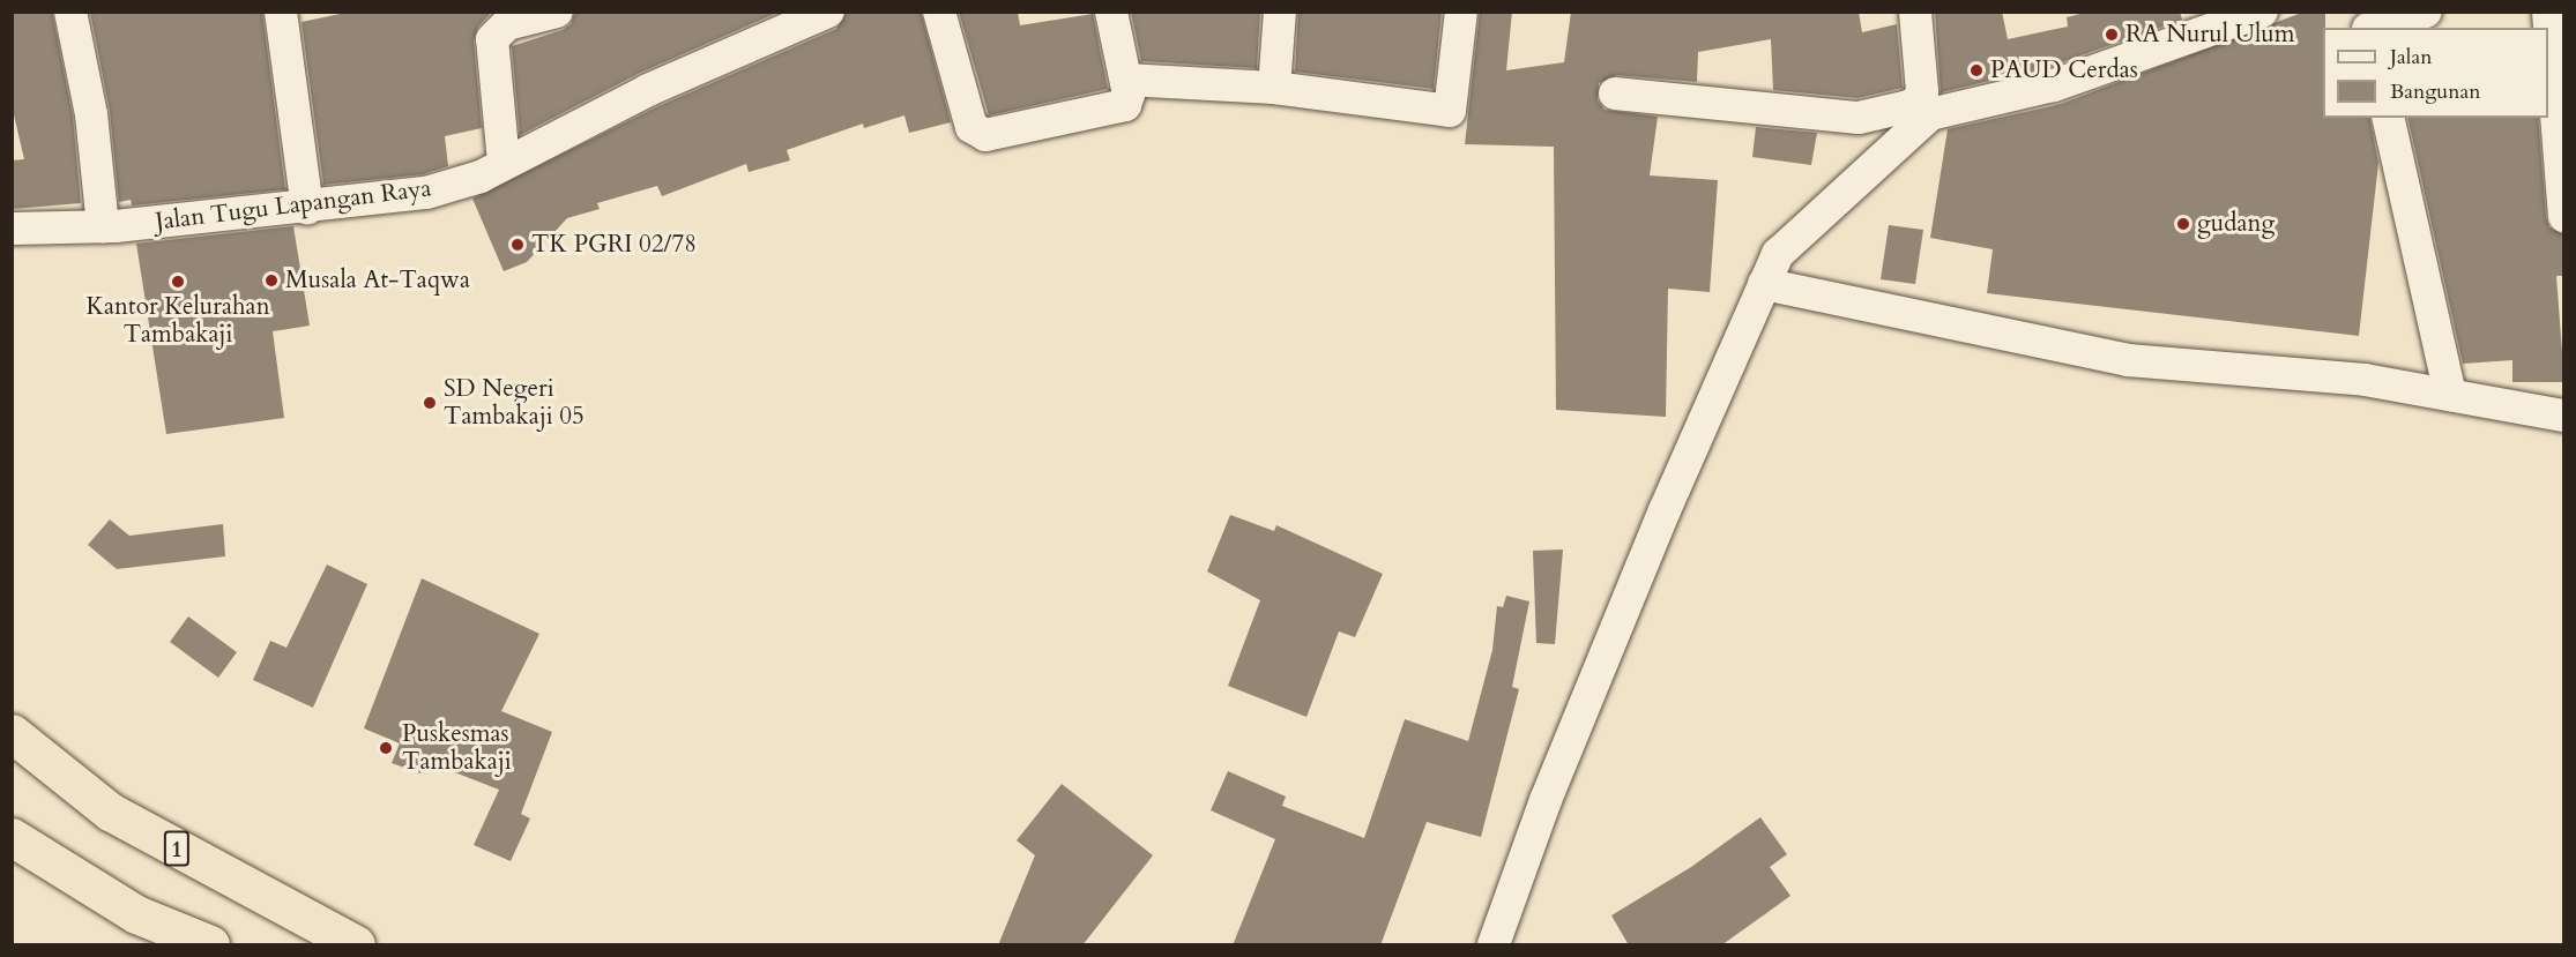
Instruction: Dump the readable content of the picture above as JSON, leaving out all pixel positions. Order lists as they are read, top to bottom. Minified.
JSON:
{"streets":{"highway":["1"],"street":["Jalan Tugu Lapangan Raya"]},"places":["RA Nurul Ulum","PAUD Cerdas","gudang","TK PGRI 02/78","Musala At-Taqwa","Kantor Kelurahan Tambakaji","SD Negeri Tambakaji 05","Puskesmas Tambakaji"],"legend":["Jalan","Bangunan"]}
